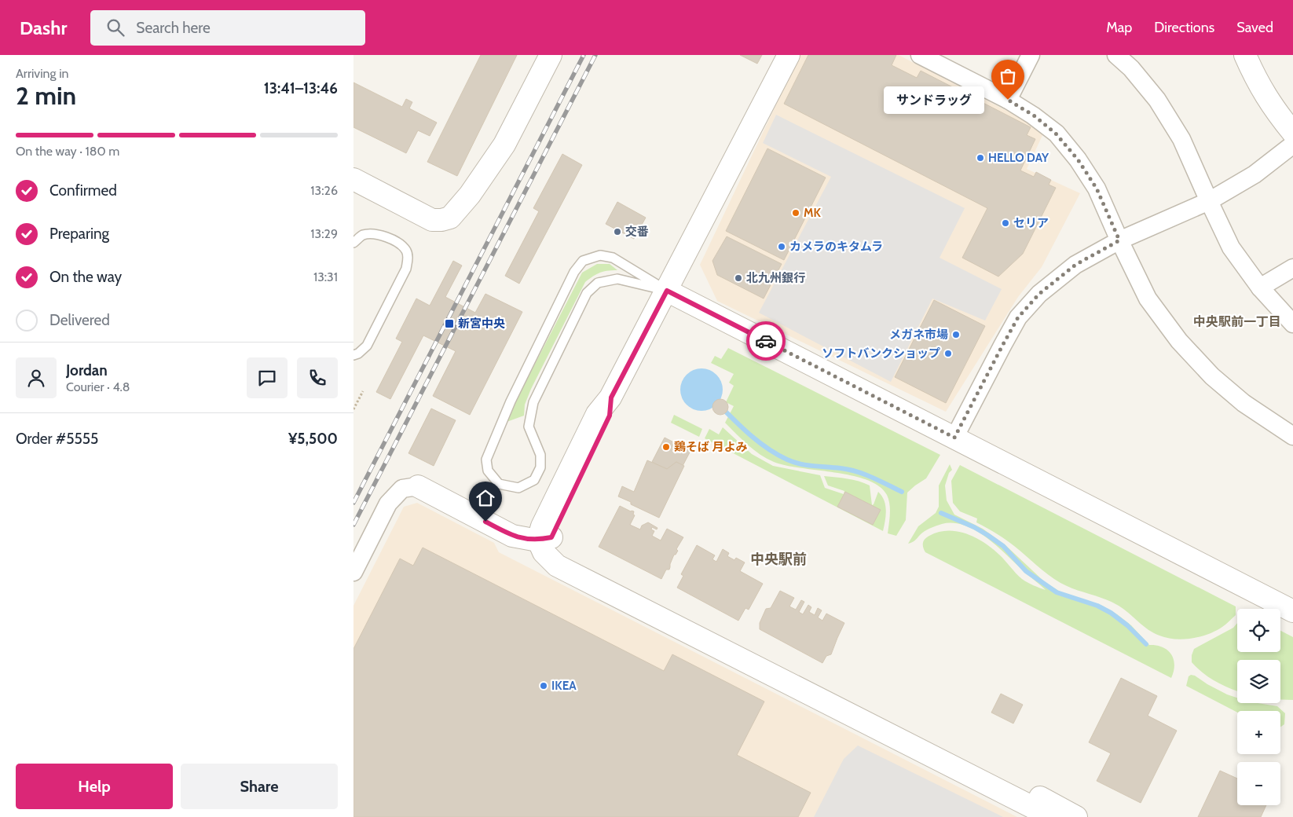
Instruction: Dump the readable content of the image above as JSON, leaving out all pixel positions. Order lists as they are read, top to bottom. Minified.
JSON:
{"districts":["中央駅前一丁目","中央駅前"],"places":{"other":["サンドラッグ","HELLO DAY","MK","セリア","交番","カメラのキタムラ","北九州銀行","メガネ市場","ソフトバンクショップ","鶏そば 月よみ","IKEA"],"transit":["新宮中央"]},"page":{"header":"Dashr","search":"Search here","nav":["Map","Directions","Saved"],"heading":["2 min","Arriving in","13:41–13:46"],"panel":["Jordan","Courier · 4.8","Order #5555","¥5,500"],"bubble":"サンドラッグ","bar":"On the way · 180 m","list":[["Confirmed","13:26"],["Preparing","13:29"],["On the way","13:31"],"Delivered"],"map_buttons":["+","−"],"buttons":["Help","Share"]}}
